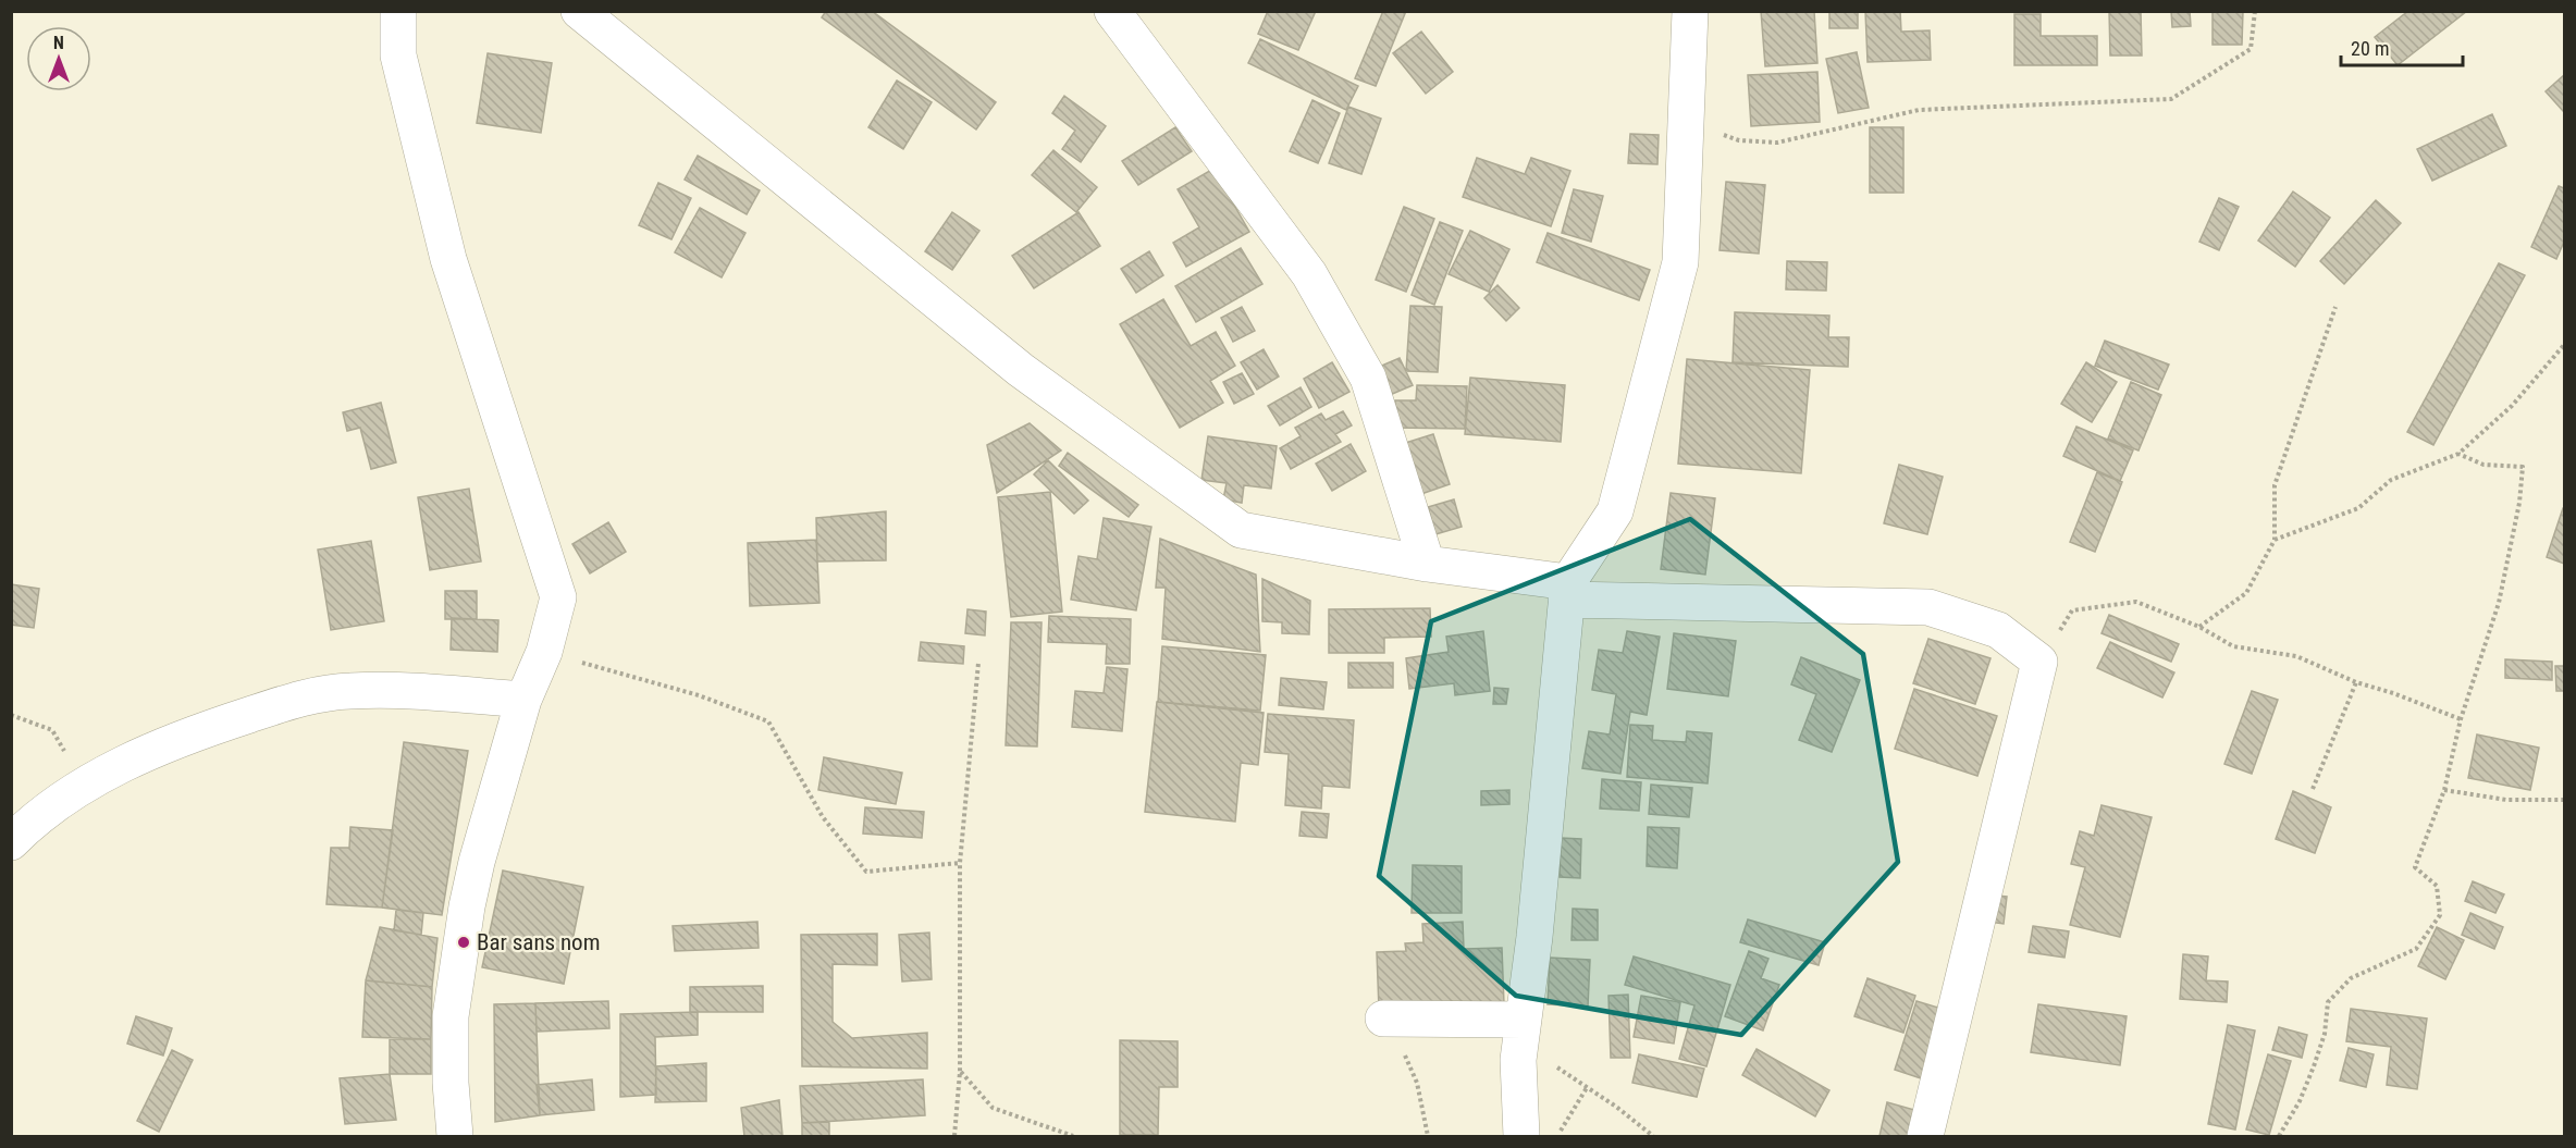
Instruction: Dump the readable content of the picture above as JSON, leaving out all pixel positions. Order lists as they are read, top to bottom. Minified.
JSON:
{"places":["Bar sans nom"],"scale_bar":"20 m","north":"top"}
